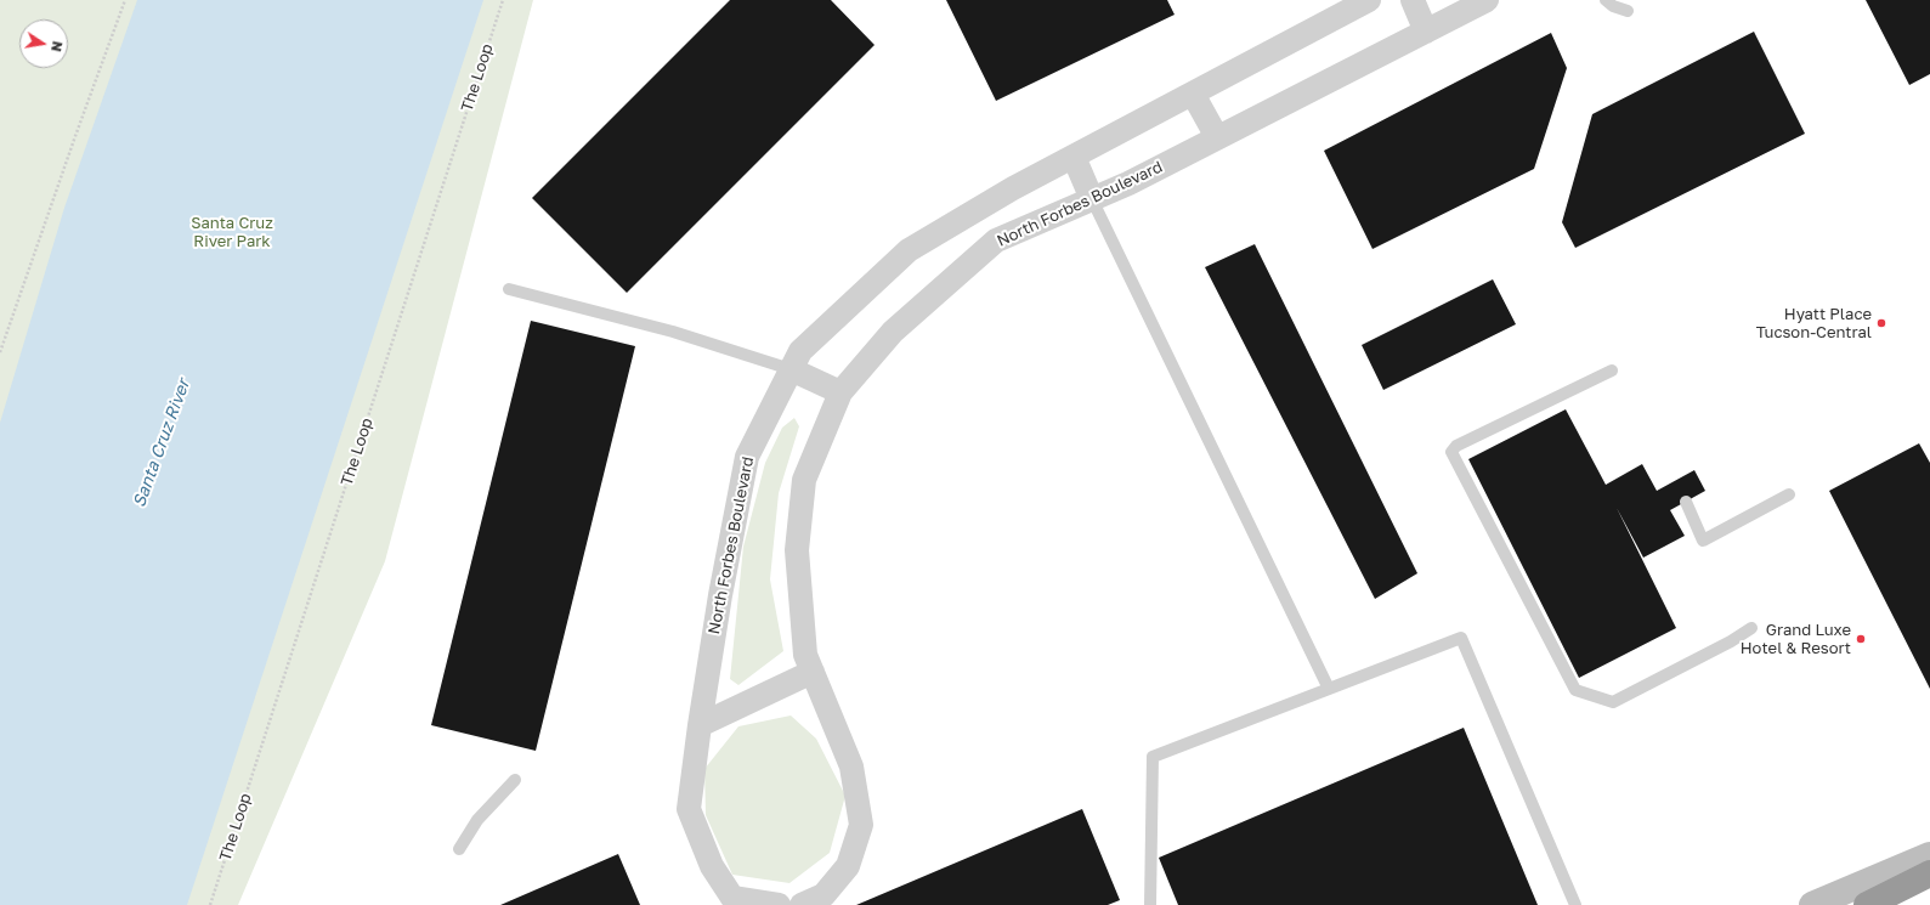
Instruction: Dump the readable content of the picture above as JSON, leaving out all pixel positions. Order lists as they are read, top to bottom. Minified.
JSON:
{"streets":{"street":["North Forbes Boulevard"],"path":["The Loop"]},"water":["Santa Cruz River"],"parks":["Santa Cruz River Park"],"places":["Hyatt Place Tucson-Central","Grand Luxe Hotel & Resort"],"north":"right"}
